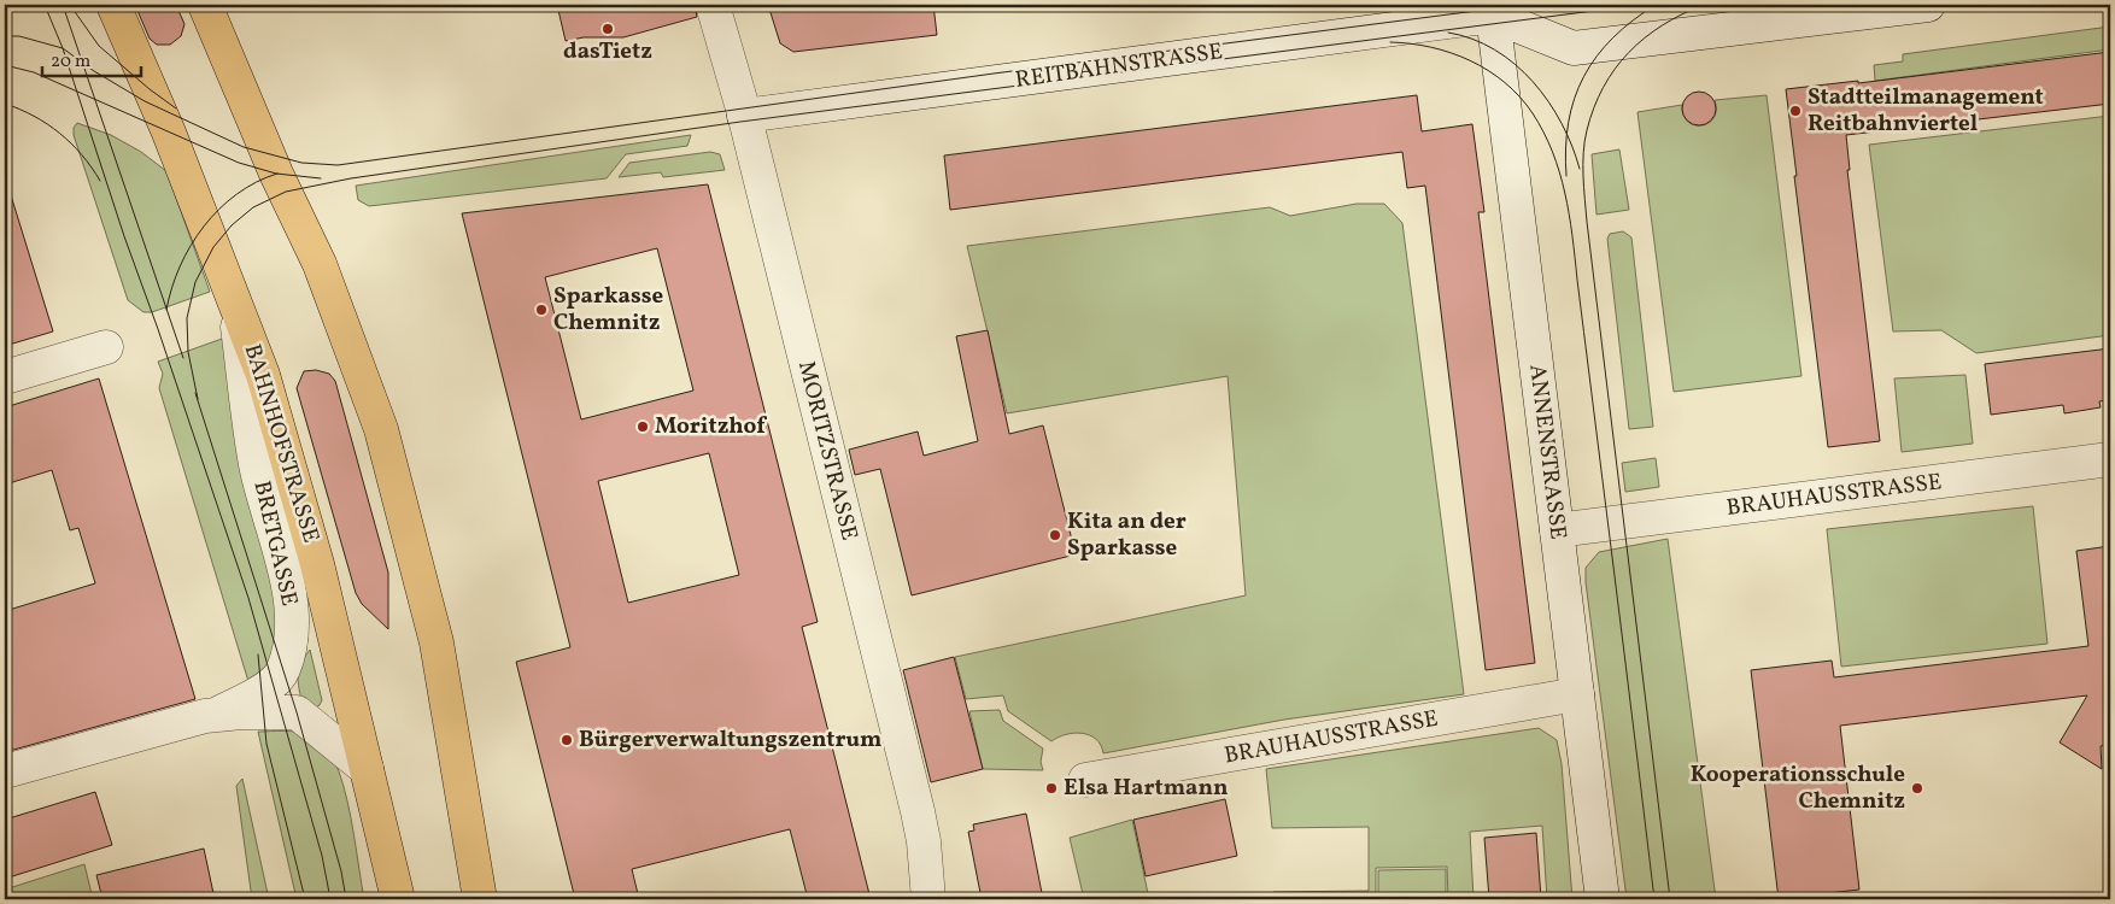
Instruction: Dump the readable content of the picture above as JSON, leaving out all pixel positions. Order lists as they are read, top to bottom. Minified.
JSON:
{"streets":{"main road":["BAHNHOFSTRASSE"],"street":["REITBAHNSTRASSE","MORITZSTRASSE","ANNENSTRASSE","BRAUHAUSSTRASSE","BRETGASSE"]},"crossings":[["REITBAHNSTRASSE","MORITZSTRASSE"],["REITBAHNSTRASSE","ANNENSTRASSE"],["BAHNHOFSTRASSE","BRETGASSE"],["ANNENSTRASSE","BRAUHAUSSTRASSE"]],"places":["dasTietz","Stadtteilmanagement Reitbahnviertel","Sparkasse Chemnitz","Moritzhof","Kita an der Sparkasse","Bürgerverwaltungszentrum","Elsa Hartmann","Kooperationsschule Chemnitz"],"scale_bar":"20 m"}
